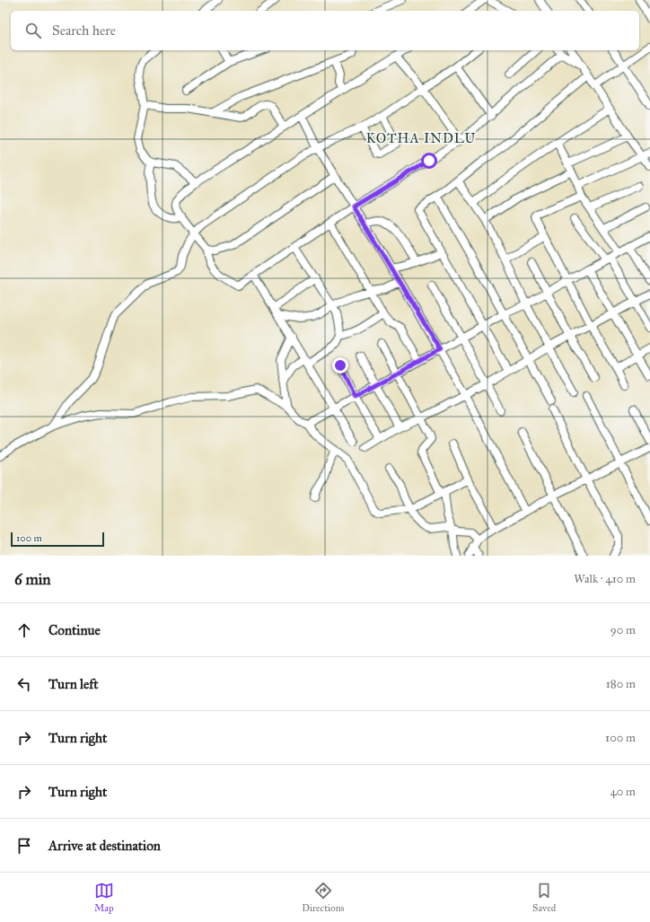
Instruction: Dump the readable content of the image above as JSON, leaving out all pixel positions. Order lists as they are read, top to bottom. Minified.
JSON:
{"districts":["KOTHA INDLU"],"scale_bar":"100 m","page":{"search":"Search here","scale":"100 m","heading":["6 min","Walk · 410 m"],"list":[["Continue","90 m"],["Turn left","180 m"],["Turn right","100 m"],["Turn right","40 m"],"Arrive at destination"],"nav":["Map","Directions","Saved"]}}
